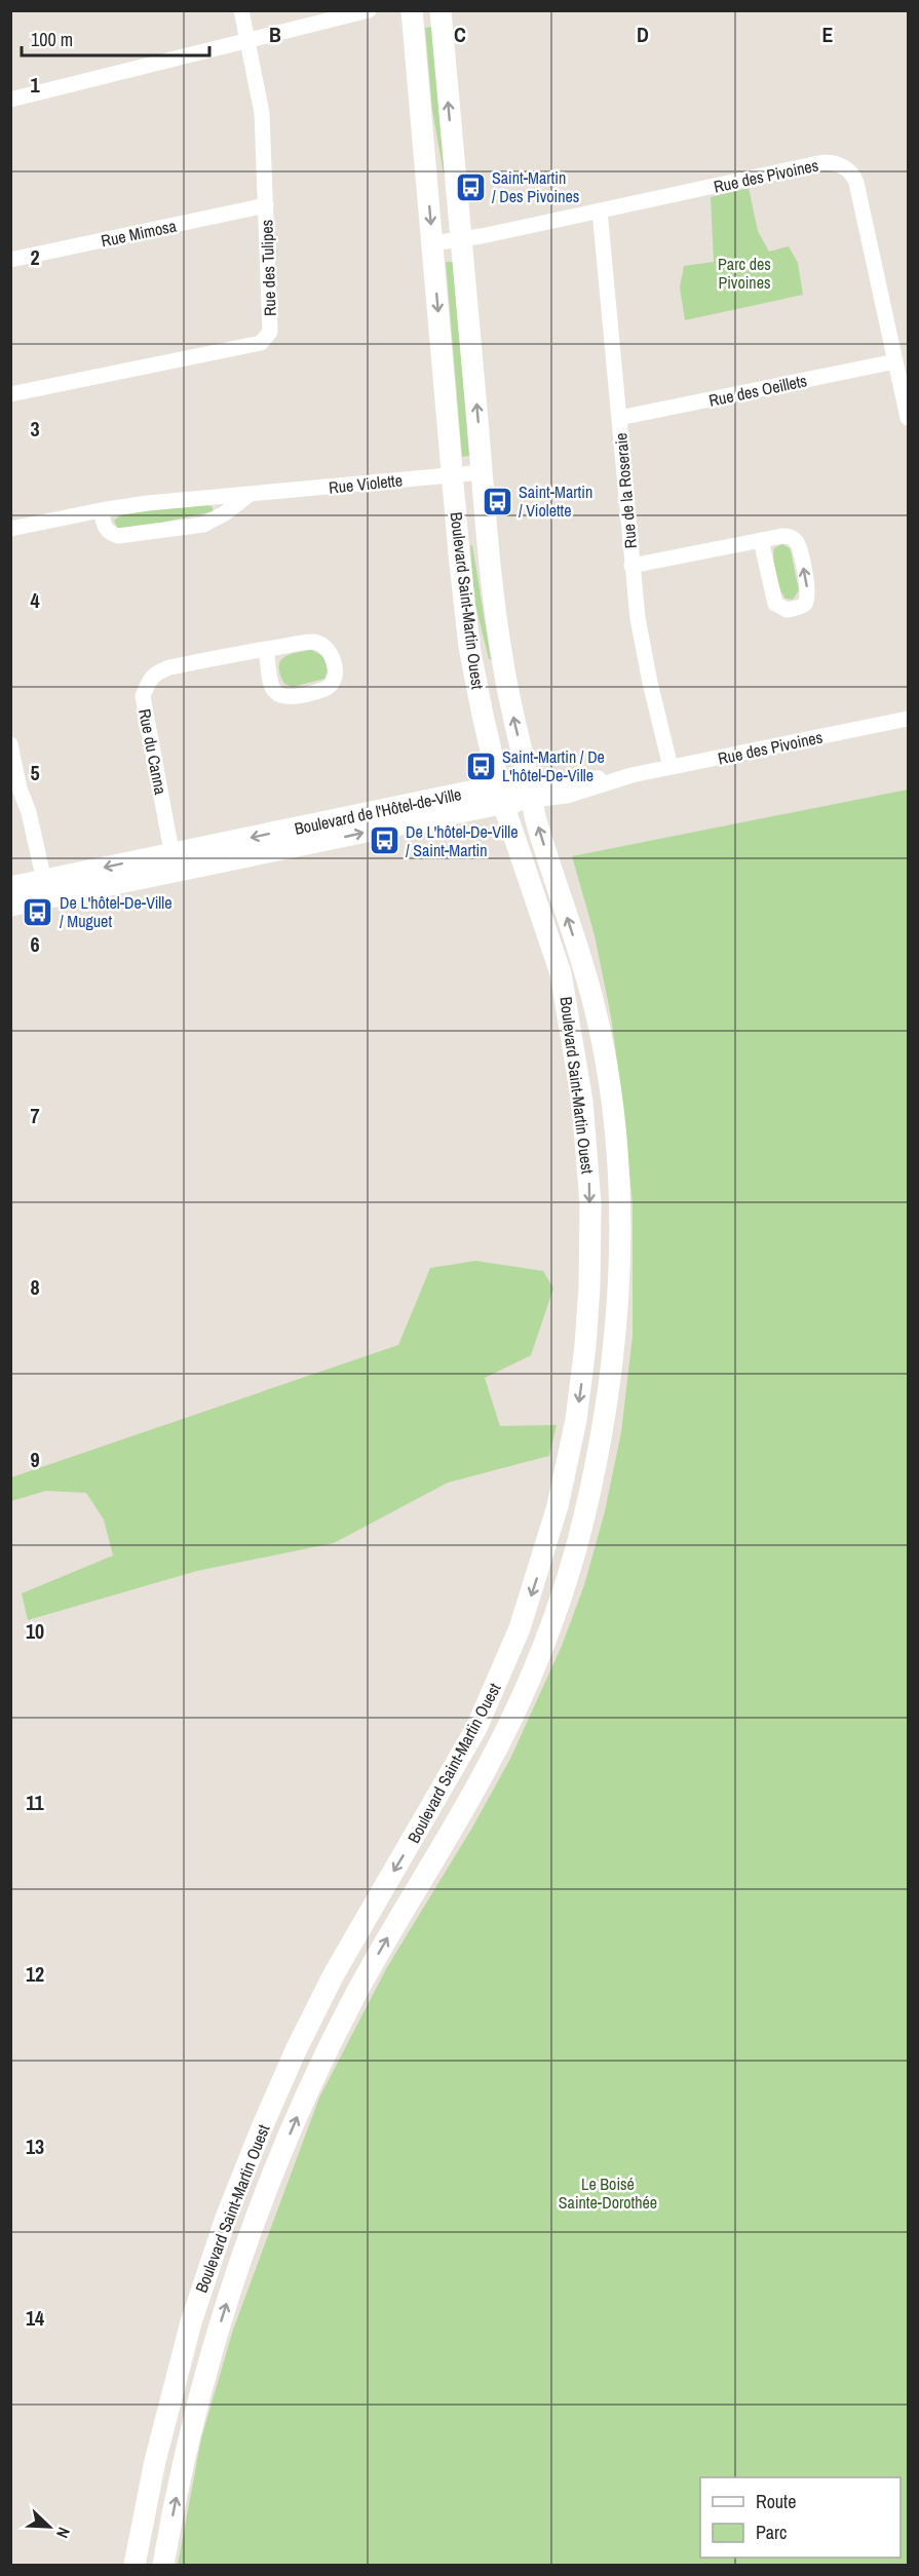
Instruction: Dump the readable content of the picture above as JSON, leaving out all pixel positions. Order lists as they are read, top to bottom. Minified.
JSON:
{"streets":{"main road":["Boulevard Saint-Martin Ouest","Boulevard de l'Hôtel-de-Ville"],"street":["Rue des Pivoines","Rue Mimosa","Rue des Tulipes","Rue des Oeillets","Rue Violette","Rue de la Roseraie","Rue du Canna"]},"crossings":[["Rue des Pivoines","Rue des Oeillets"],["Rue des Pivoines","Rue de la Roseraie"],["Rue des Pivoines","Boulevard Saint-Martin Ouest"],["Rue des Pivoines","Boulevard de l'Hôtel-de-Ville"],["Rue Mimosa","Rue des Tulipes"],["Rue des Oeillets","Rue de la Roseraie"],["Rue Violette","Boulevard Saint-Martin Ouest"],["Boulevard Saint-Martin Ouest","Boulevard de l'Hôtel-de-Ville"],["Rue du Canna","Boulevard de l'Hôtel-de-Ville"]],"parks":["Parc des Pivoines","Le Boisé Sainte-Dorothée"],"places":{"bus stop":["Saint-Martin / Des Pivoines","Saint-Martin / Violette","Saint-Martin / De L'hôtel-De-Ville","De L'hôtel-De-Ville / Saint-Martin","De L'hôtel-De-Ville / Muguet"]},"legend":["Route","Parc"],"scale_bar":"100 m","north":"bottom right","grid":{"columns":["B","C","D","E"],"rows":["1","2","3","4","5","6","7","8","9","10","11","12","13","14"]}}
